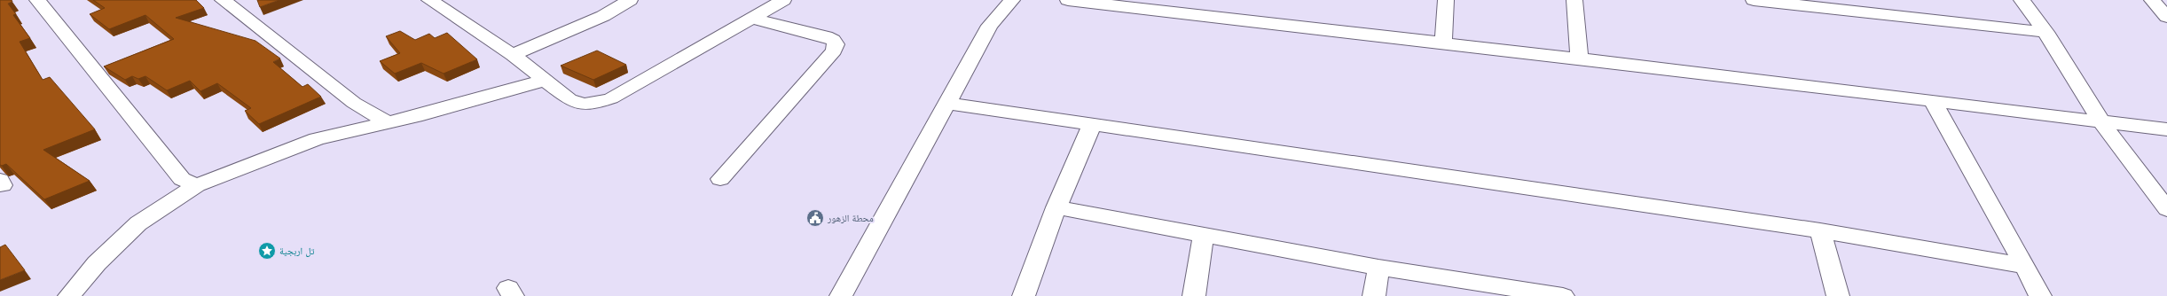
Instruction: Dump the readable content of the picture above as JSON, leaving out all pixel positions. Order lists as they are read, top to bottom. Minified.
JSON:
{"places":{"public building":["محطة الزهور"],"place":["تل اربجية"]}}
